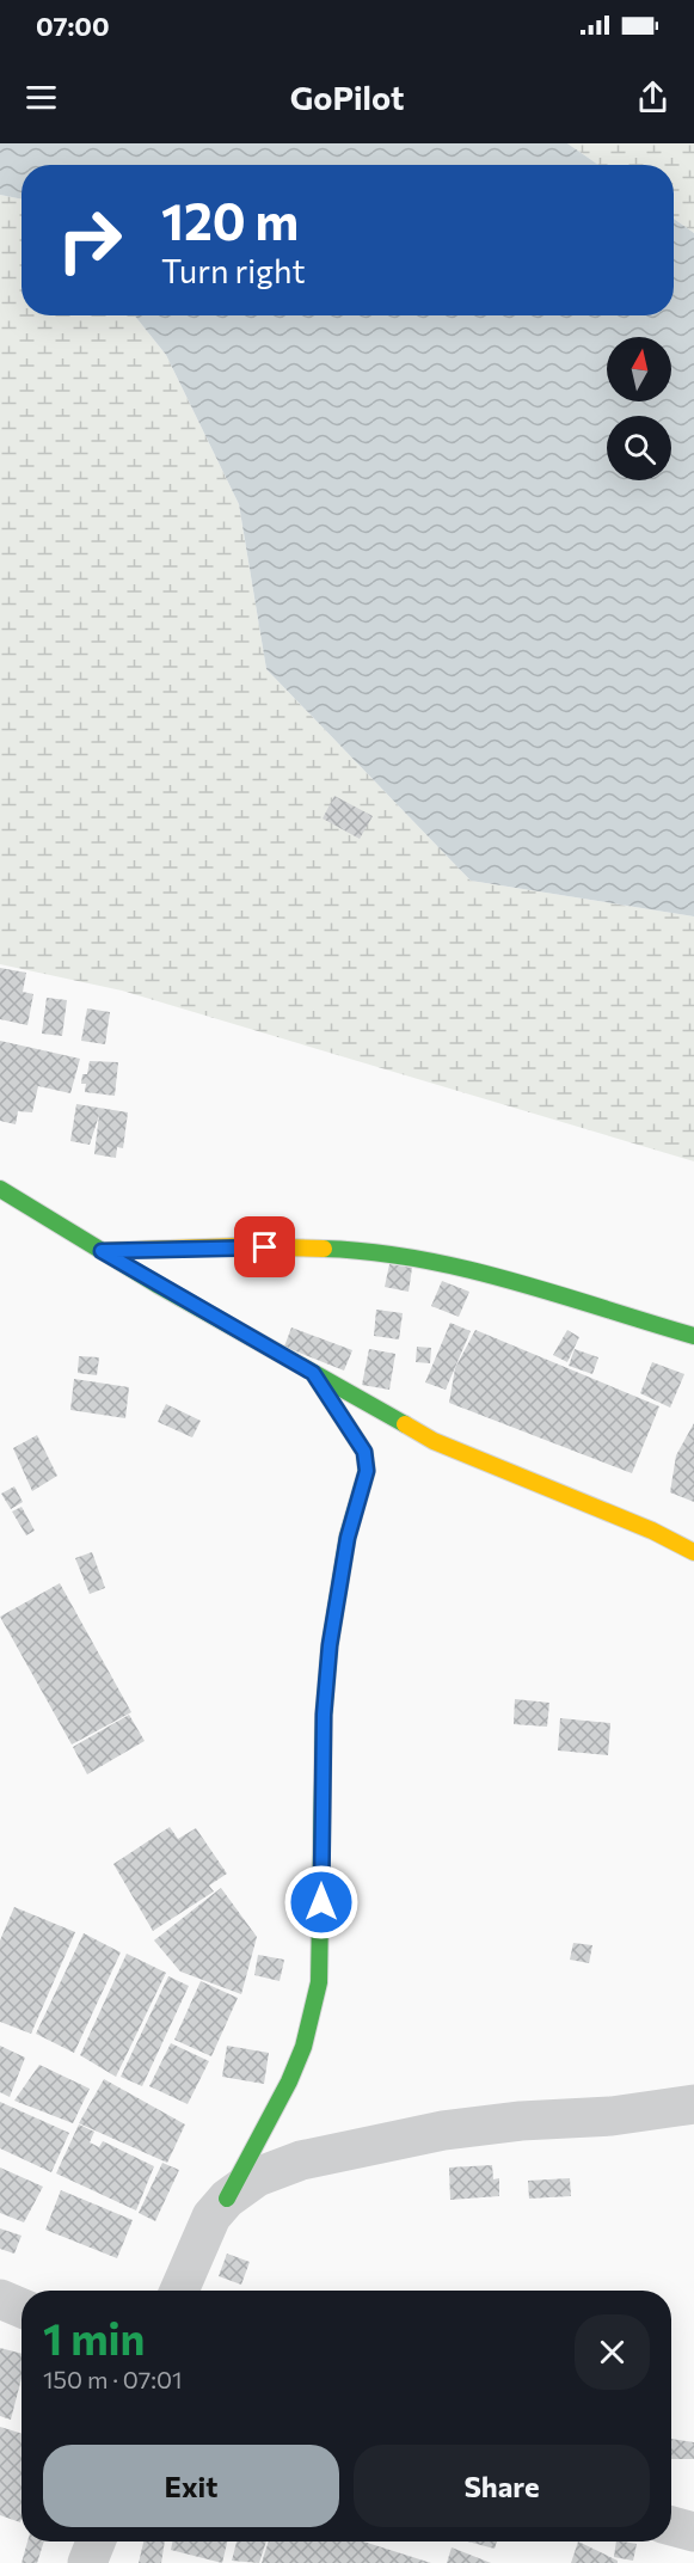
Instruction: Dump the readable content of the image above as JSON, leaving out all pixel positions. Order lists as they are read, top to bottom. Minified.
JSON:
{"north":"top","page":{"status":"07:00","header":"GoPilot","turn":["120 m","Turn right"],"heading":["1 min","150 m · 07:01"],"buttons":["Exit","Share"]}}
